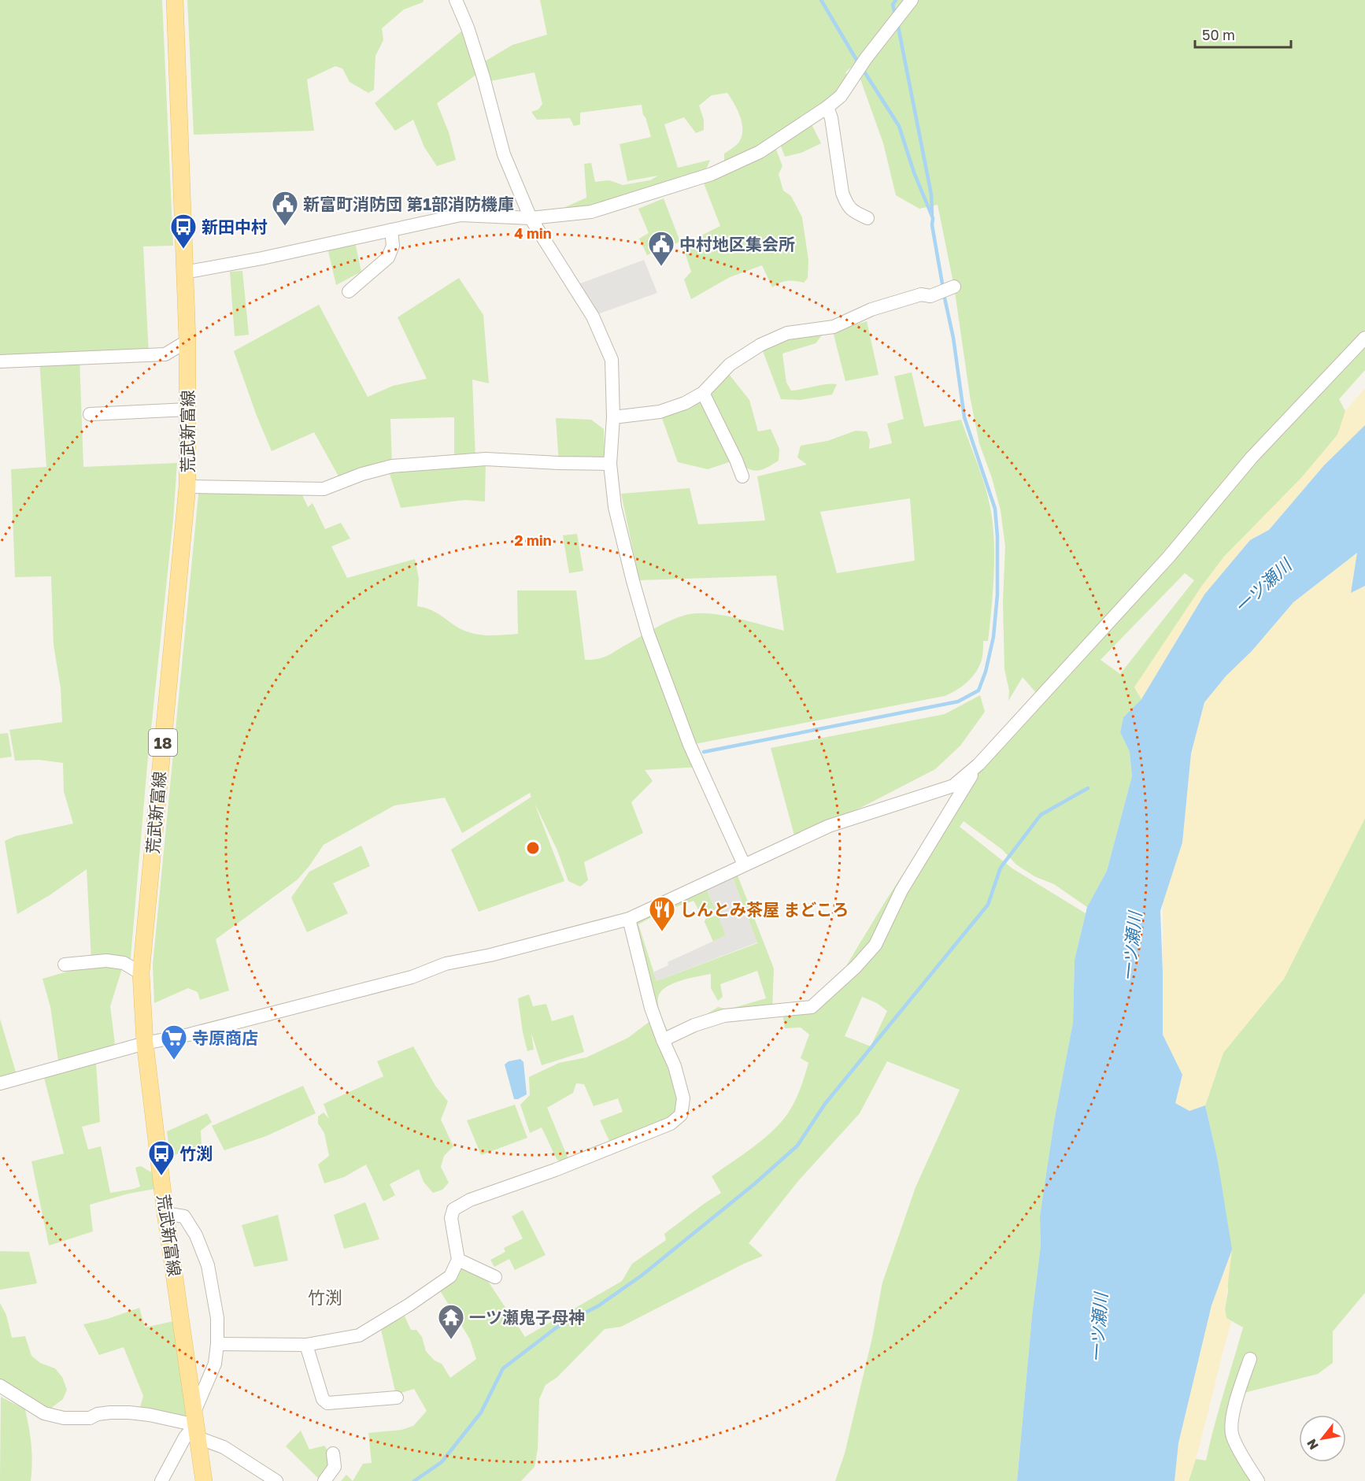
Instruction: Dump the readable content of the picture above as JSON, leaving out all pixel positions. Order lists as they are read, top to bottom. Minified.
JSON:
{"streets":{"main road":["荒武新富線","18"]},"districts":["竹渕"],"water":["一ツ瀬川"],"places":{"public building":["新富町消防団 第1部消防機庫","中村地区集会所"],"bus stop":["新田中村","竹渕"],"restaurant":["しんとみ茶屋 まどころ"],"supermarket":["寺原商店"],"temple":["一ツ瀬鬼子母神"]},"scale_bar":"50 m","north":"bottom left","rings":["4 min","2 min"]}
